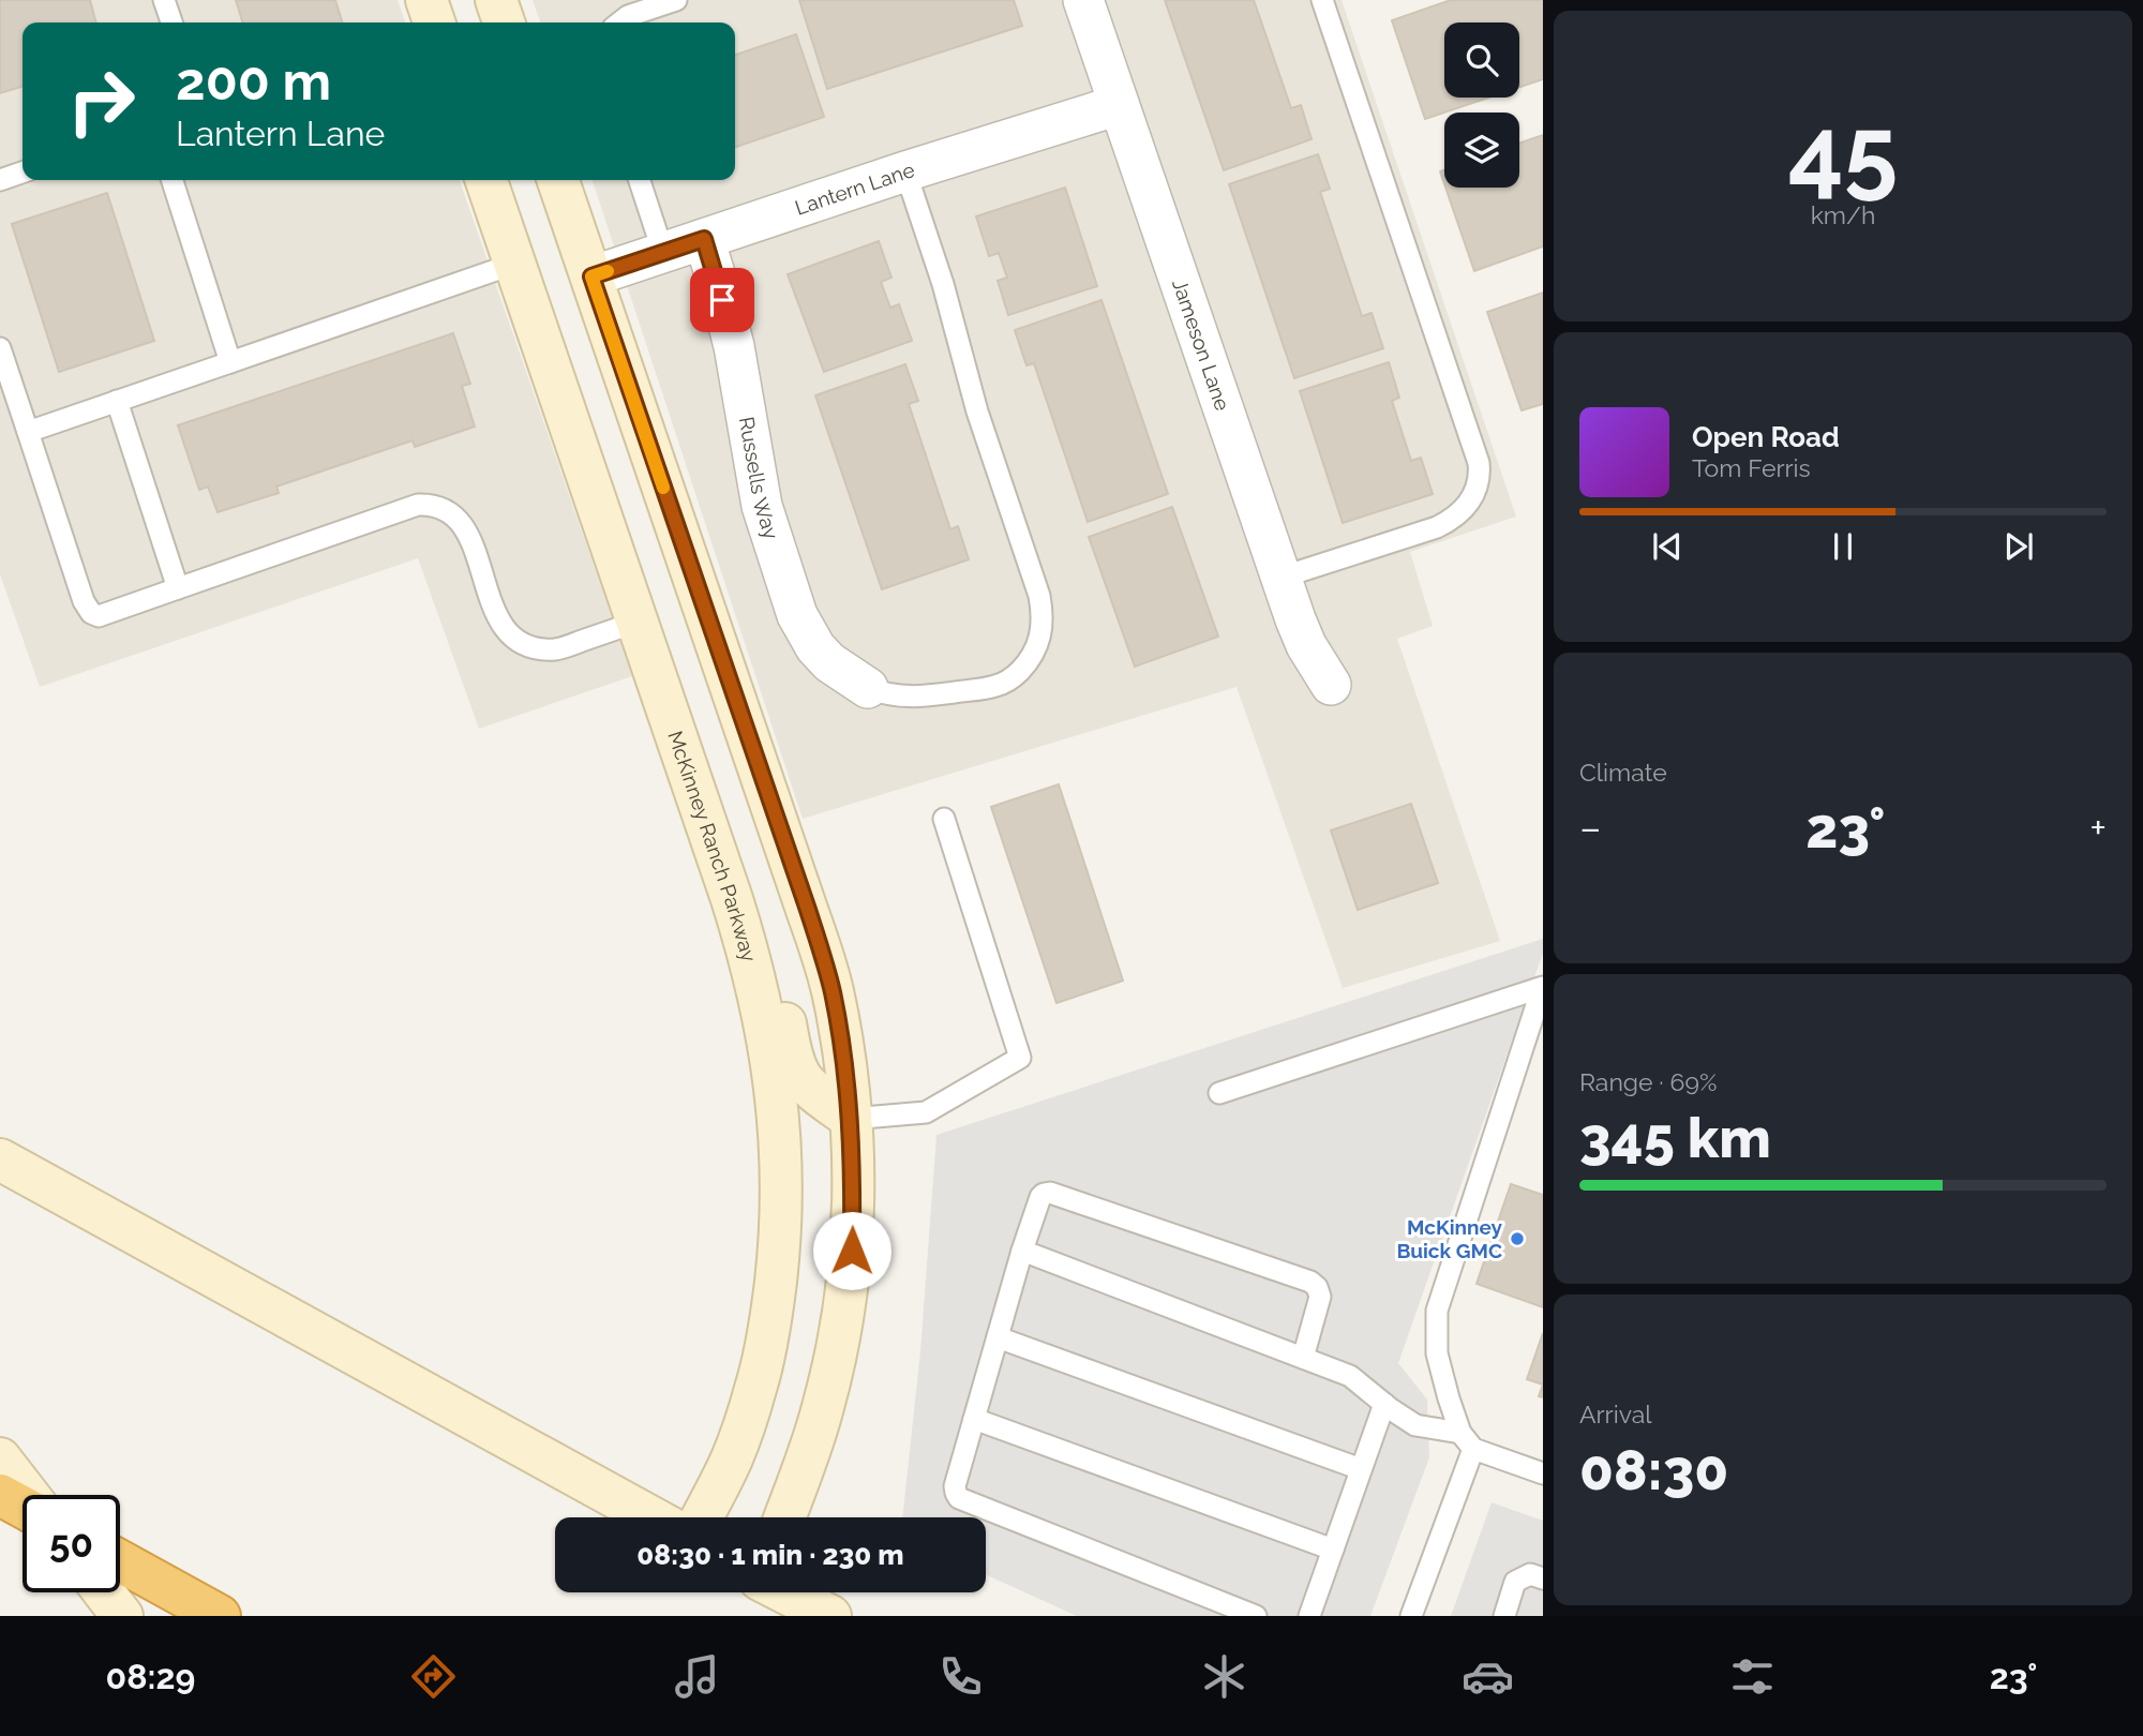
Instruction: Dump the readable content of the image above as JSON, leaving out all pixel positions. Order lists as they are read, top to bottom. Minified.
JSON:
{"streets":{"main road":["McKinney Ranch Parkway"],"street":["Lantern Lane","Jameson Lane","Russells Way"]},"crossings":[["Lantern Lane","Jameson Lane"],["Lantern Lane","Russells Way"]],"places":["McKinney Buick GMC"],"page":{"tile":[["45","km/h"],"Climate",["Range · 69%","345 km"],["Arrival","08:30"]],"turn":["200 m","Lantern Lane"],"song":["Open Road","Tom Ferris"],"heat":["−","23°","+"],"limit":"50","trip":"08:30 · 1 min · 230 m","tabs":["08:29","23°"]}}
